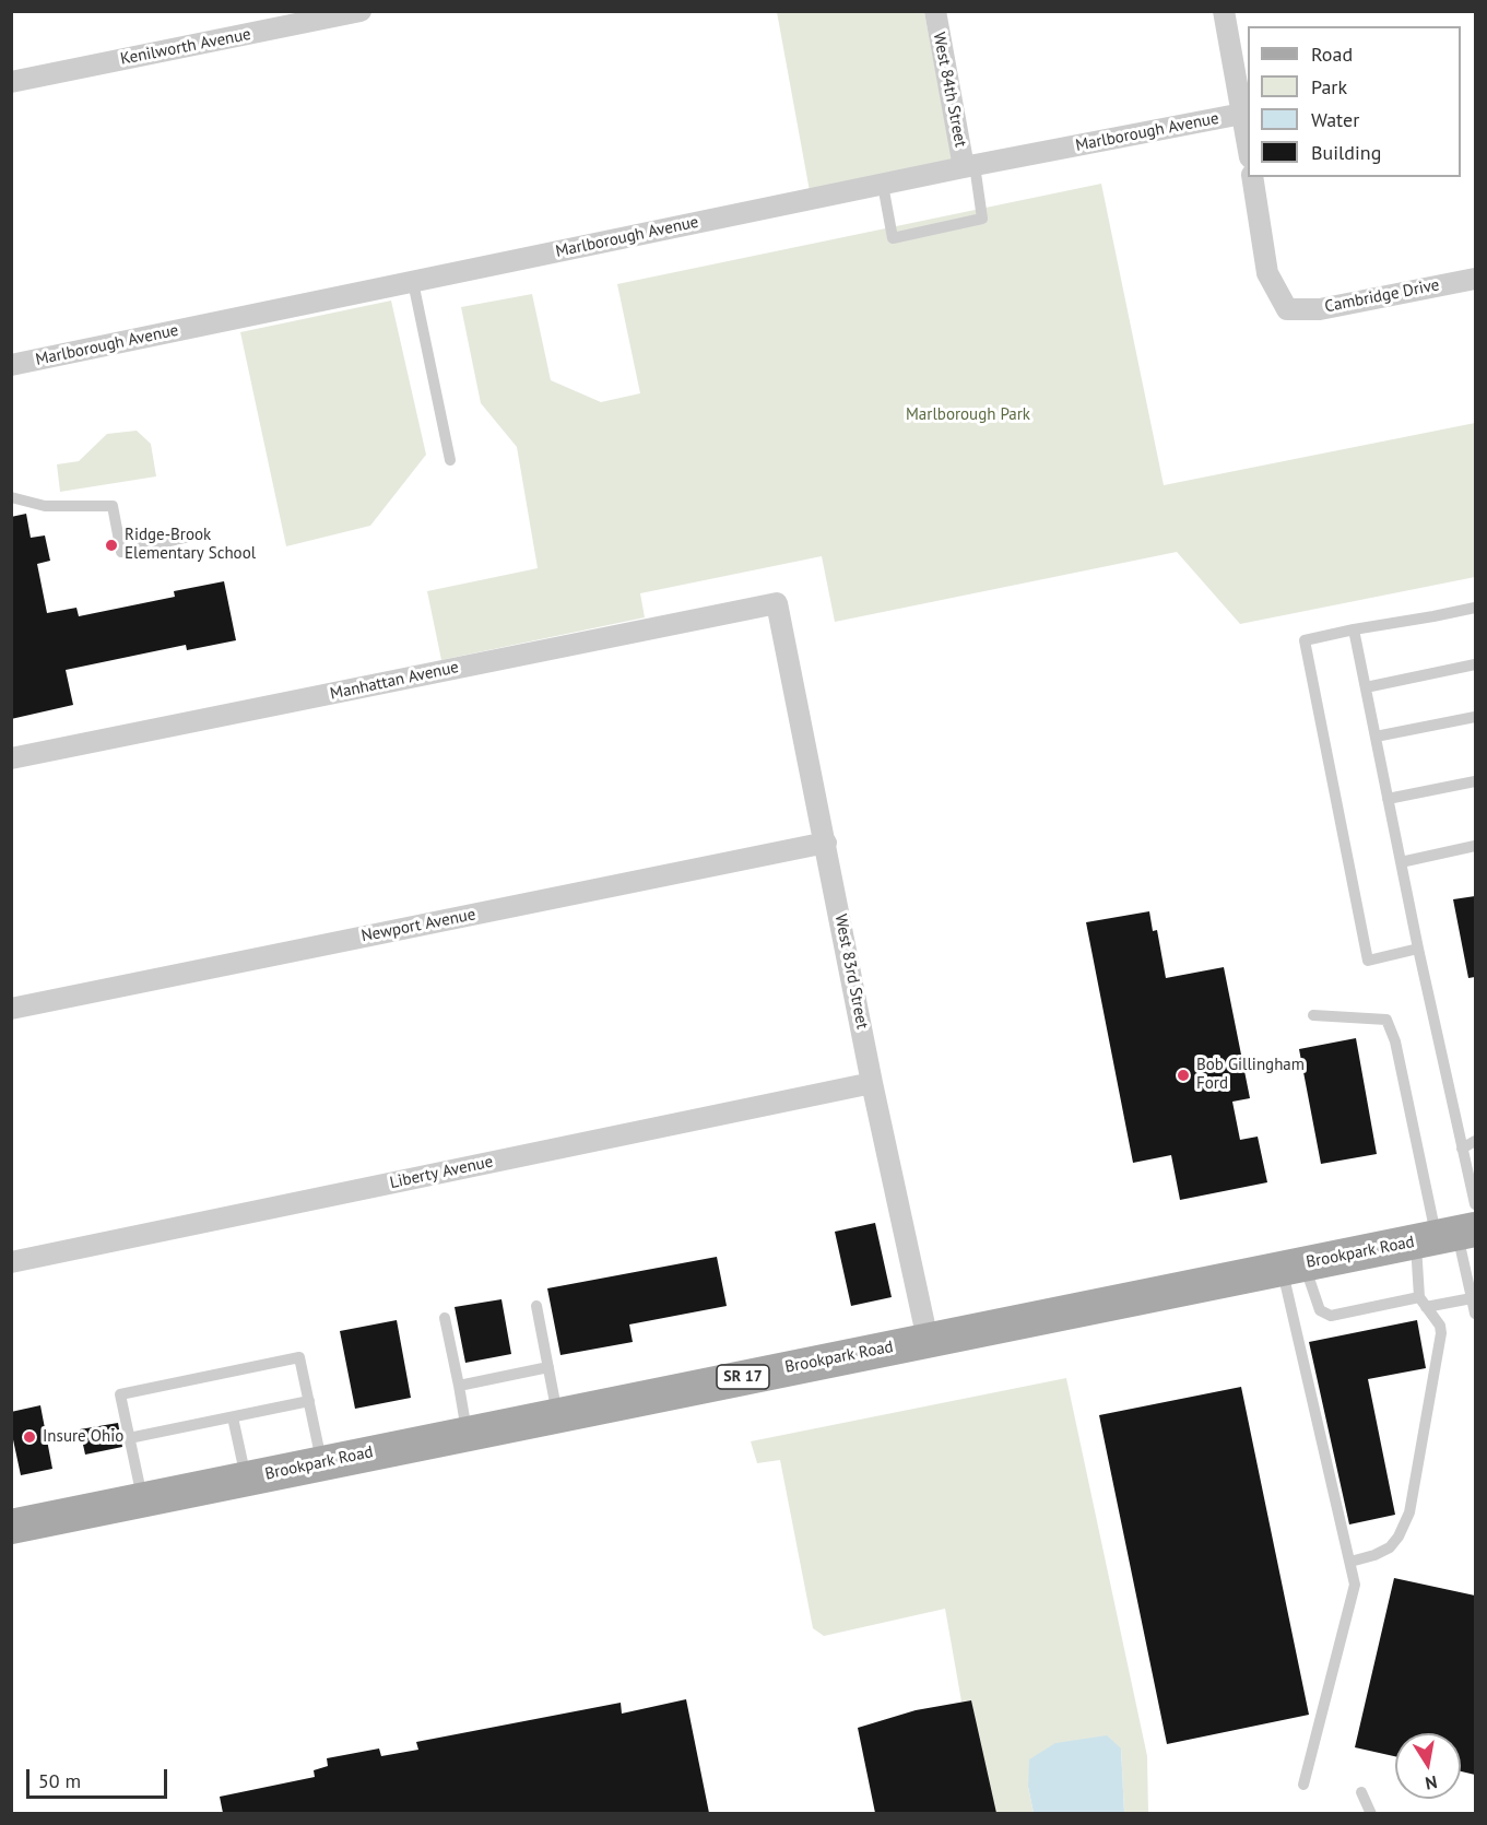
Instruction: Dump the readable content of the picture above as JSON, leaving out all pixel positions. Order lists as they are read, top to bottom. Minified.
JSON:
{"streets":{"main road":["Brookpark Road","SR 17"],"street":["Kenilworth Avenue","West 84th Street","Marlborough Avenue","Cambridge Drive","Manhattan Avenue","Newport Avenue","West 83rd Street","Liberty Avenue"]},"crossings":[["West 84th Street","Marlborough Avenue"],["Manhattan Avenue","West 83rd Street"],["Newport Avenue","West 83rd Street"],["West 83rd Street","Liberty Avenue"],["West 83rd Street","Brookpark Road"]],"parks":["Marlborough Park"],"places":["Ridge-Brook Elementary School","Bob Gillingham Ford","Insure Ohio"],"legend":["Road","Park","Water","Building"],"scale_bar":"50 m","north":"bottom"}
